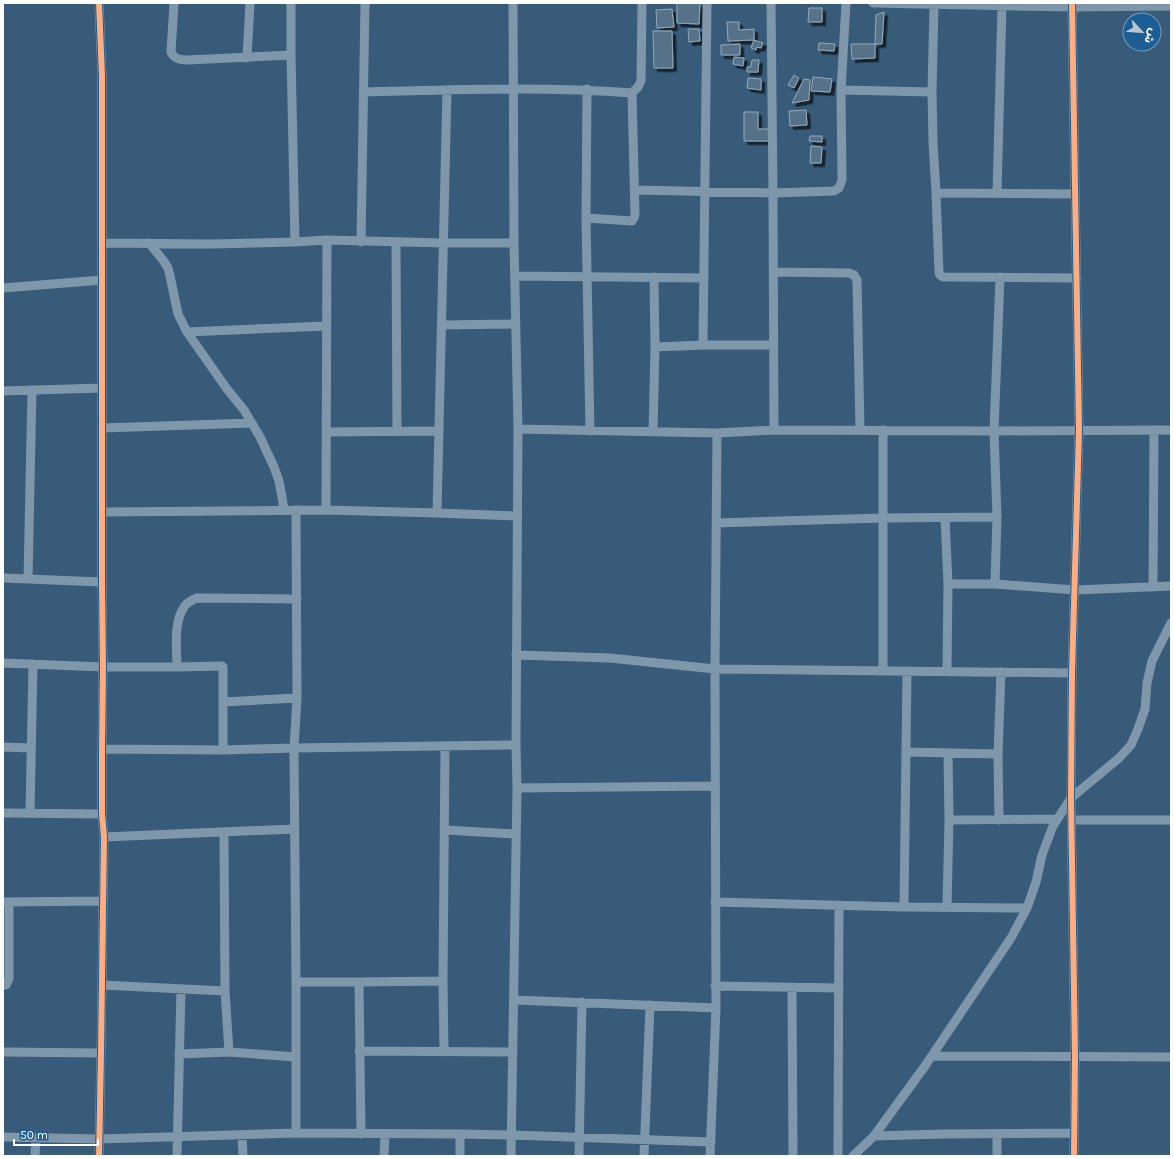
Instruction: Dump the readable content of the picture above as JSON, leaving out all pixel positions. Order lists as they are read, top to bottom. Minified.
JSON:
{"scale_bar":"50 m","north":"bottom right"}
